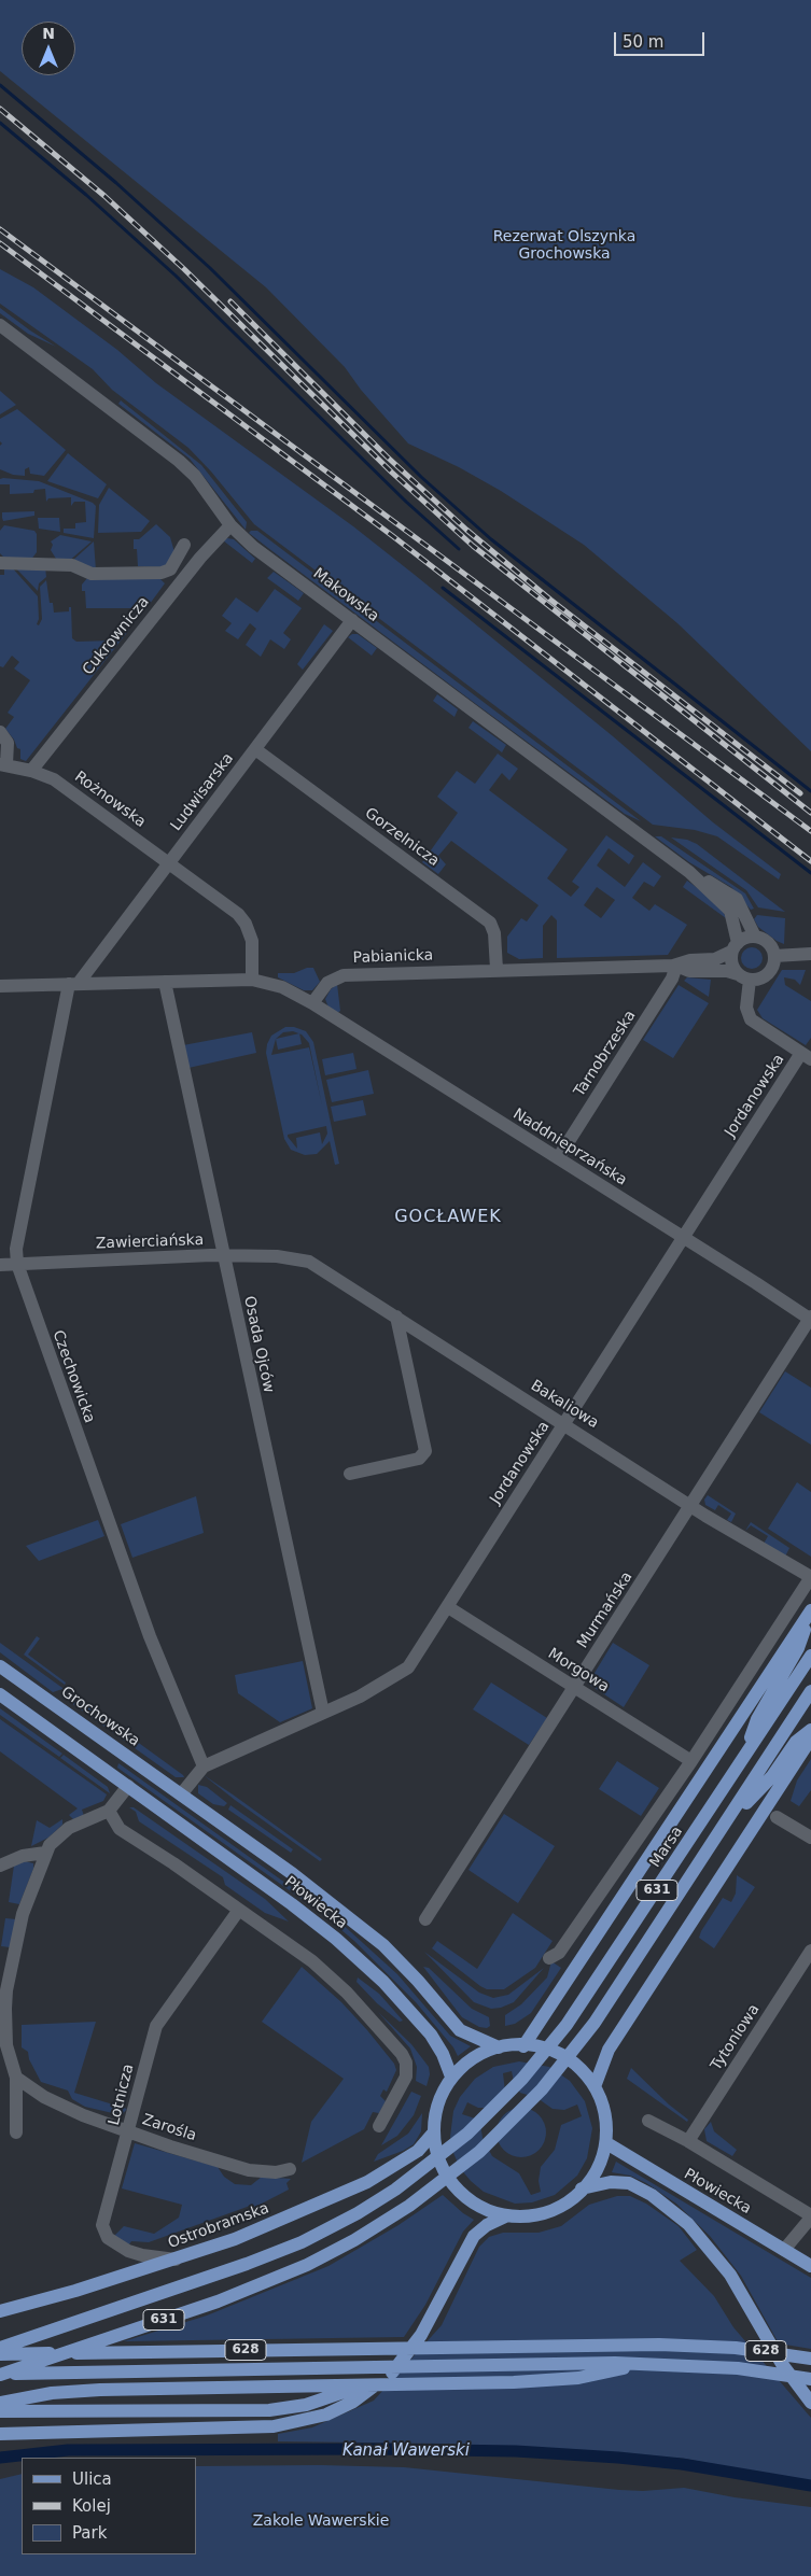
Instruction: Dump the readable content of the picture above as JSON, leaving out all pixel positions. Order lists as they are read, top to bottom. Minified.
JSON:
{"streets":{"main road":["Grochowska","Marsa","631","Płowiecka","Ostrobramska","628"],"street":["Makowska","Cukrownicza","Ludwisarska","Rożnowska","Gorzelnicza","Pabianicka","Tarnobrzeska","Jordanowska","Naddnieprzańska","Zawierciańska","Osada Ojców","Czechowicka","Bakaliowa","Murmańska","Morgowa","Tytoniowa","Lotnicza","Zarośla"]},"crossings":[["Makowska","Cukrownicza"],["Makowska","Ludwisarska"],["Makowska","Pabianicka"],["Cukrownicza","Rożnowska"],["Ludwisarska","Rożnowska"],["Ludwisarska","Gorzelnicza"],["Ludwisarska","Czechowicka"],["Gorzelnicza","Pabianicka"],["Pabianicka","Tarnobrzeska"],["Pabianicka","Naddnieprzańska"],["Tarnobrzeska","Naddnieprzańska"],["Jordanowska","Naddnieprzańska"],["Jordanowska","Osada Ojców"],["Jordanowska","Czechowicka"],["Jordanowska","Bakaliowa"],["Jordanowska","Morgowa"],["Jordanowska","Grochowska"],["Jordanowska","Płowiecka"],["Naddnieprzańska","Murmańska"],["Zawierciańska","Osada Ojców"],["Zawierciańska","Czechowicka"],["Zawierciańska","Bakaliowa"],["Bakaliowa","Murmańska"],["Murmańska","Morgowa"],["Grochowska","Płowiecka"],["Marsa","Płowiecka"],["Marsa","Ostrobramska"],["Płowiecka","Tytoniowa"],["Płowiecka","Ostrobramska"],["Lotnicza","Zarośla"],["Lotnicza","Ostrobramska"]],"districts":["GOCŁAWEK"],"water":["Kanał Wawerski"],"parks":["Rezerwat Olszynka Grochowska","Zakole Wawerskie"],"legend":["Ulica","Kolej","Park"],"scale_bar":"50 m","north":"top"}
